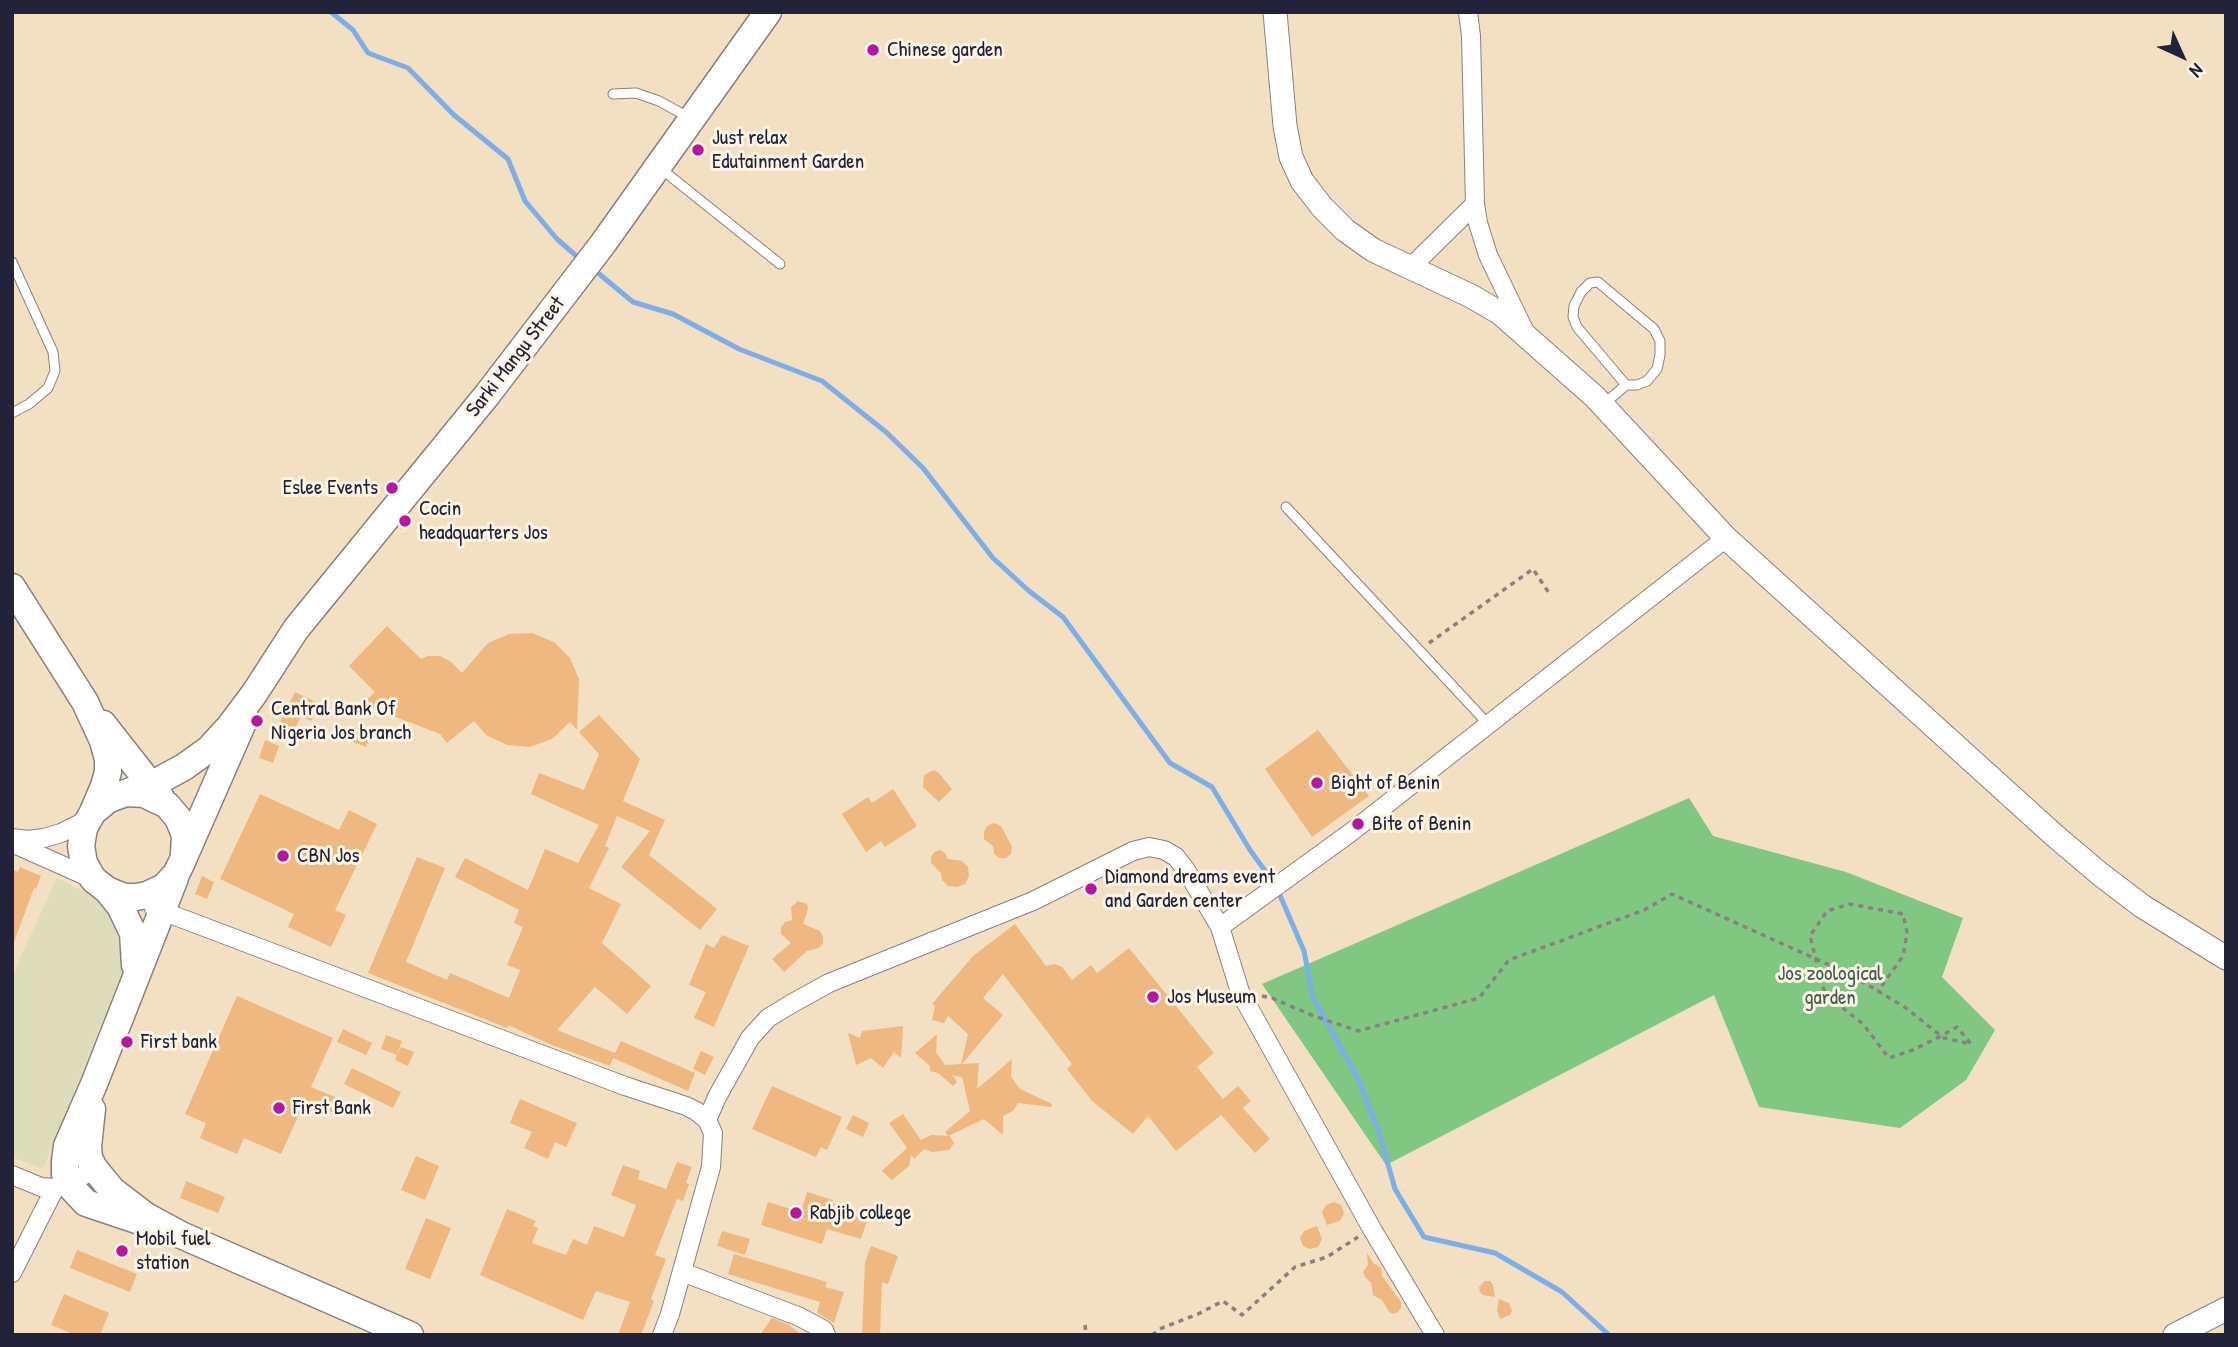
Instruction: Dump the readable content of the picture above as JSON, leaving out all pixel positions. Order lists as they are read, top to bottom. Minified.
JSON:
{"streets":{"main road":["Sarki Mangu Street"]},"parks":["Jos zoological garden"],"places":["Chinese garden","Just relax Edutainment Garden","Eslee Events","Cocin headquarters Jos","Central Bank Of Nigeria Jos branch","Bight of Benin","Bite of Benin","CBN Jos","Diamond dreams event and Garden center","Jos Museum","First bank","First Bank","Rabjib college","Mobil fuel station"],"north":"bottom right"}
